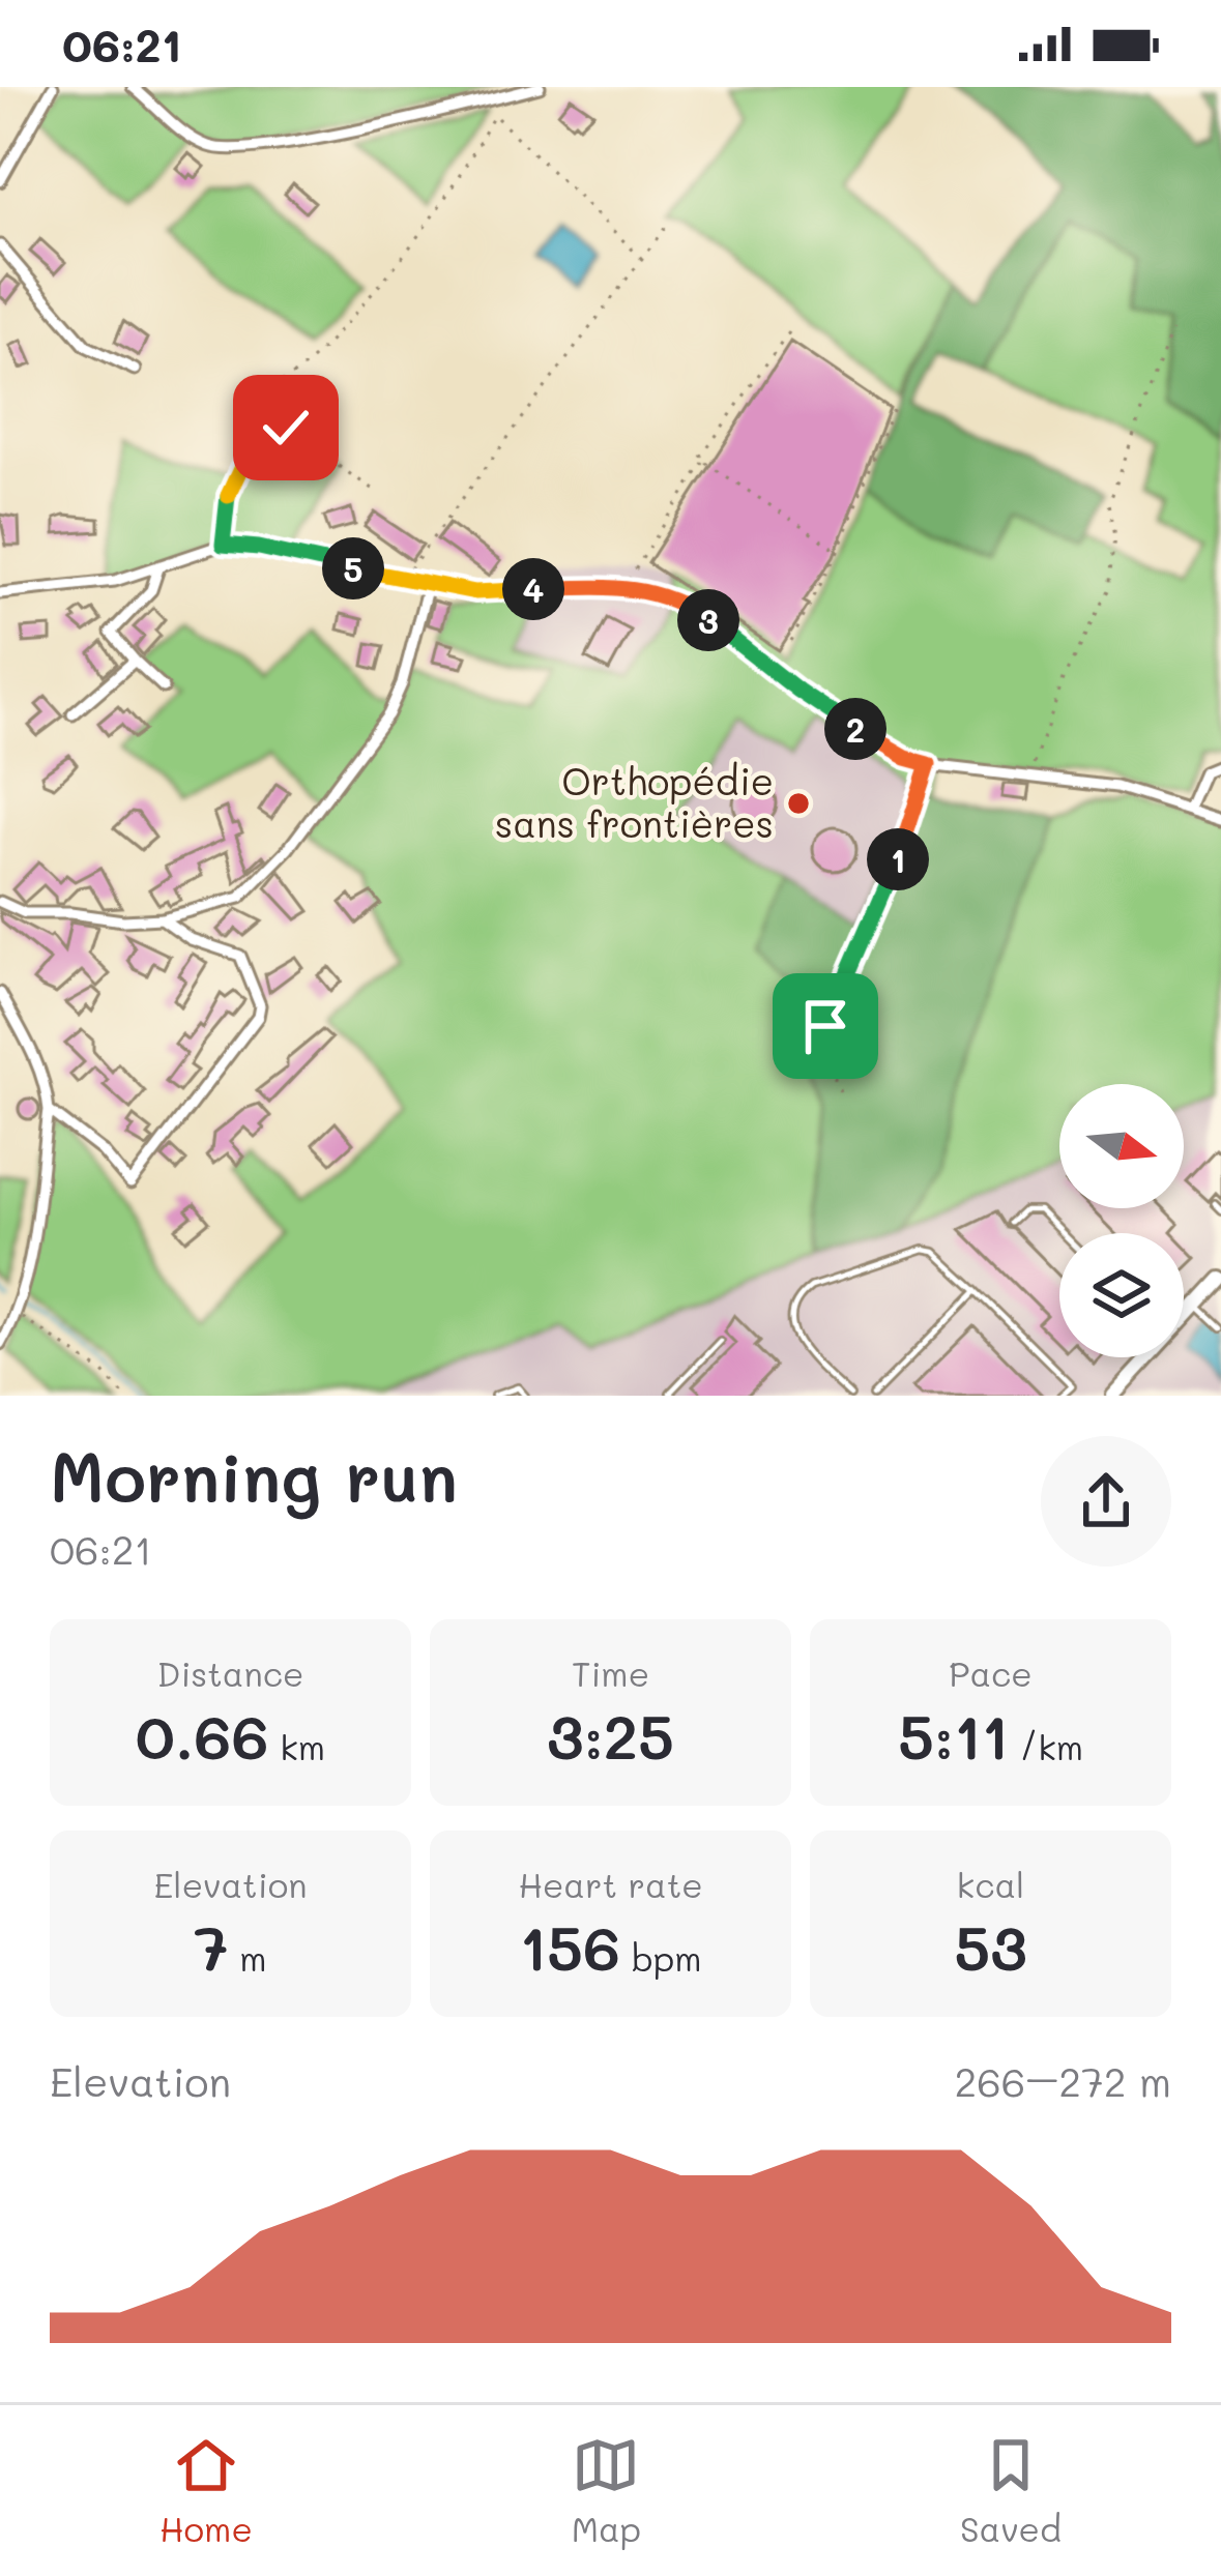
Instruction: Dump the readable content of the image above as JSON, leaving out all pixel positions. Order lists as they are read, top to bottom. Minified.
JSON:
{"places":["Orthopédie sans frontières"],"north":"right","page":{"status":"06:21","pins":["5","4","3","2","1"],"heading":["Morning run","06:21"],"stats":[["Distance","0.66 km"],["Time","3:25"],["Pace","5:11 /km"],["Elevation","7 m"],["Heart rate","156 bpm"],["kcal","53"]],"chart":["Elevation","266–272 m"],"tabs":["Home","Map","Saved"]}}
